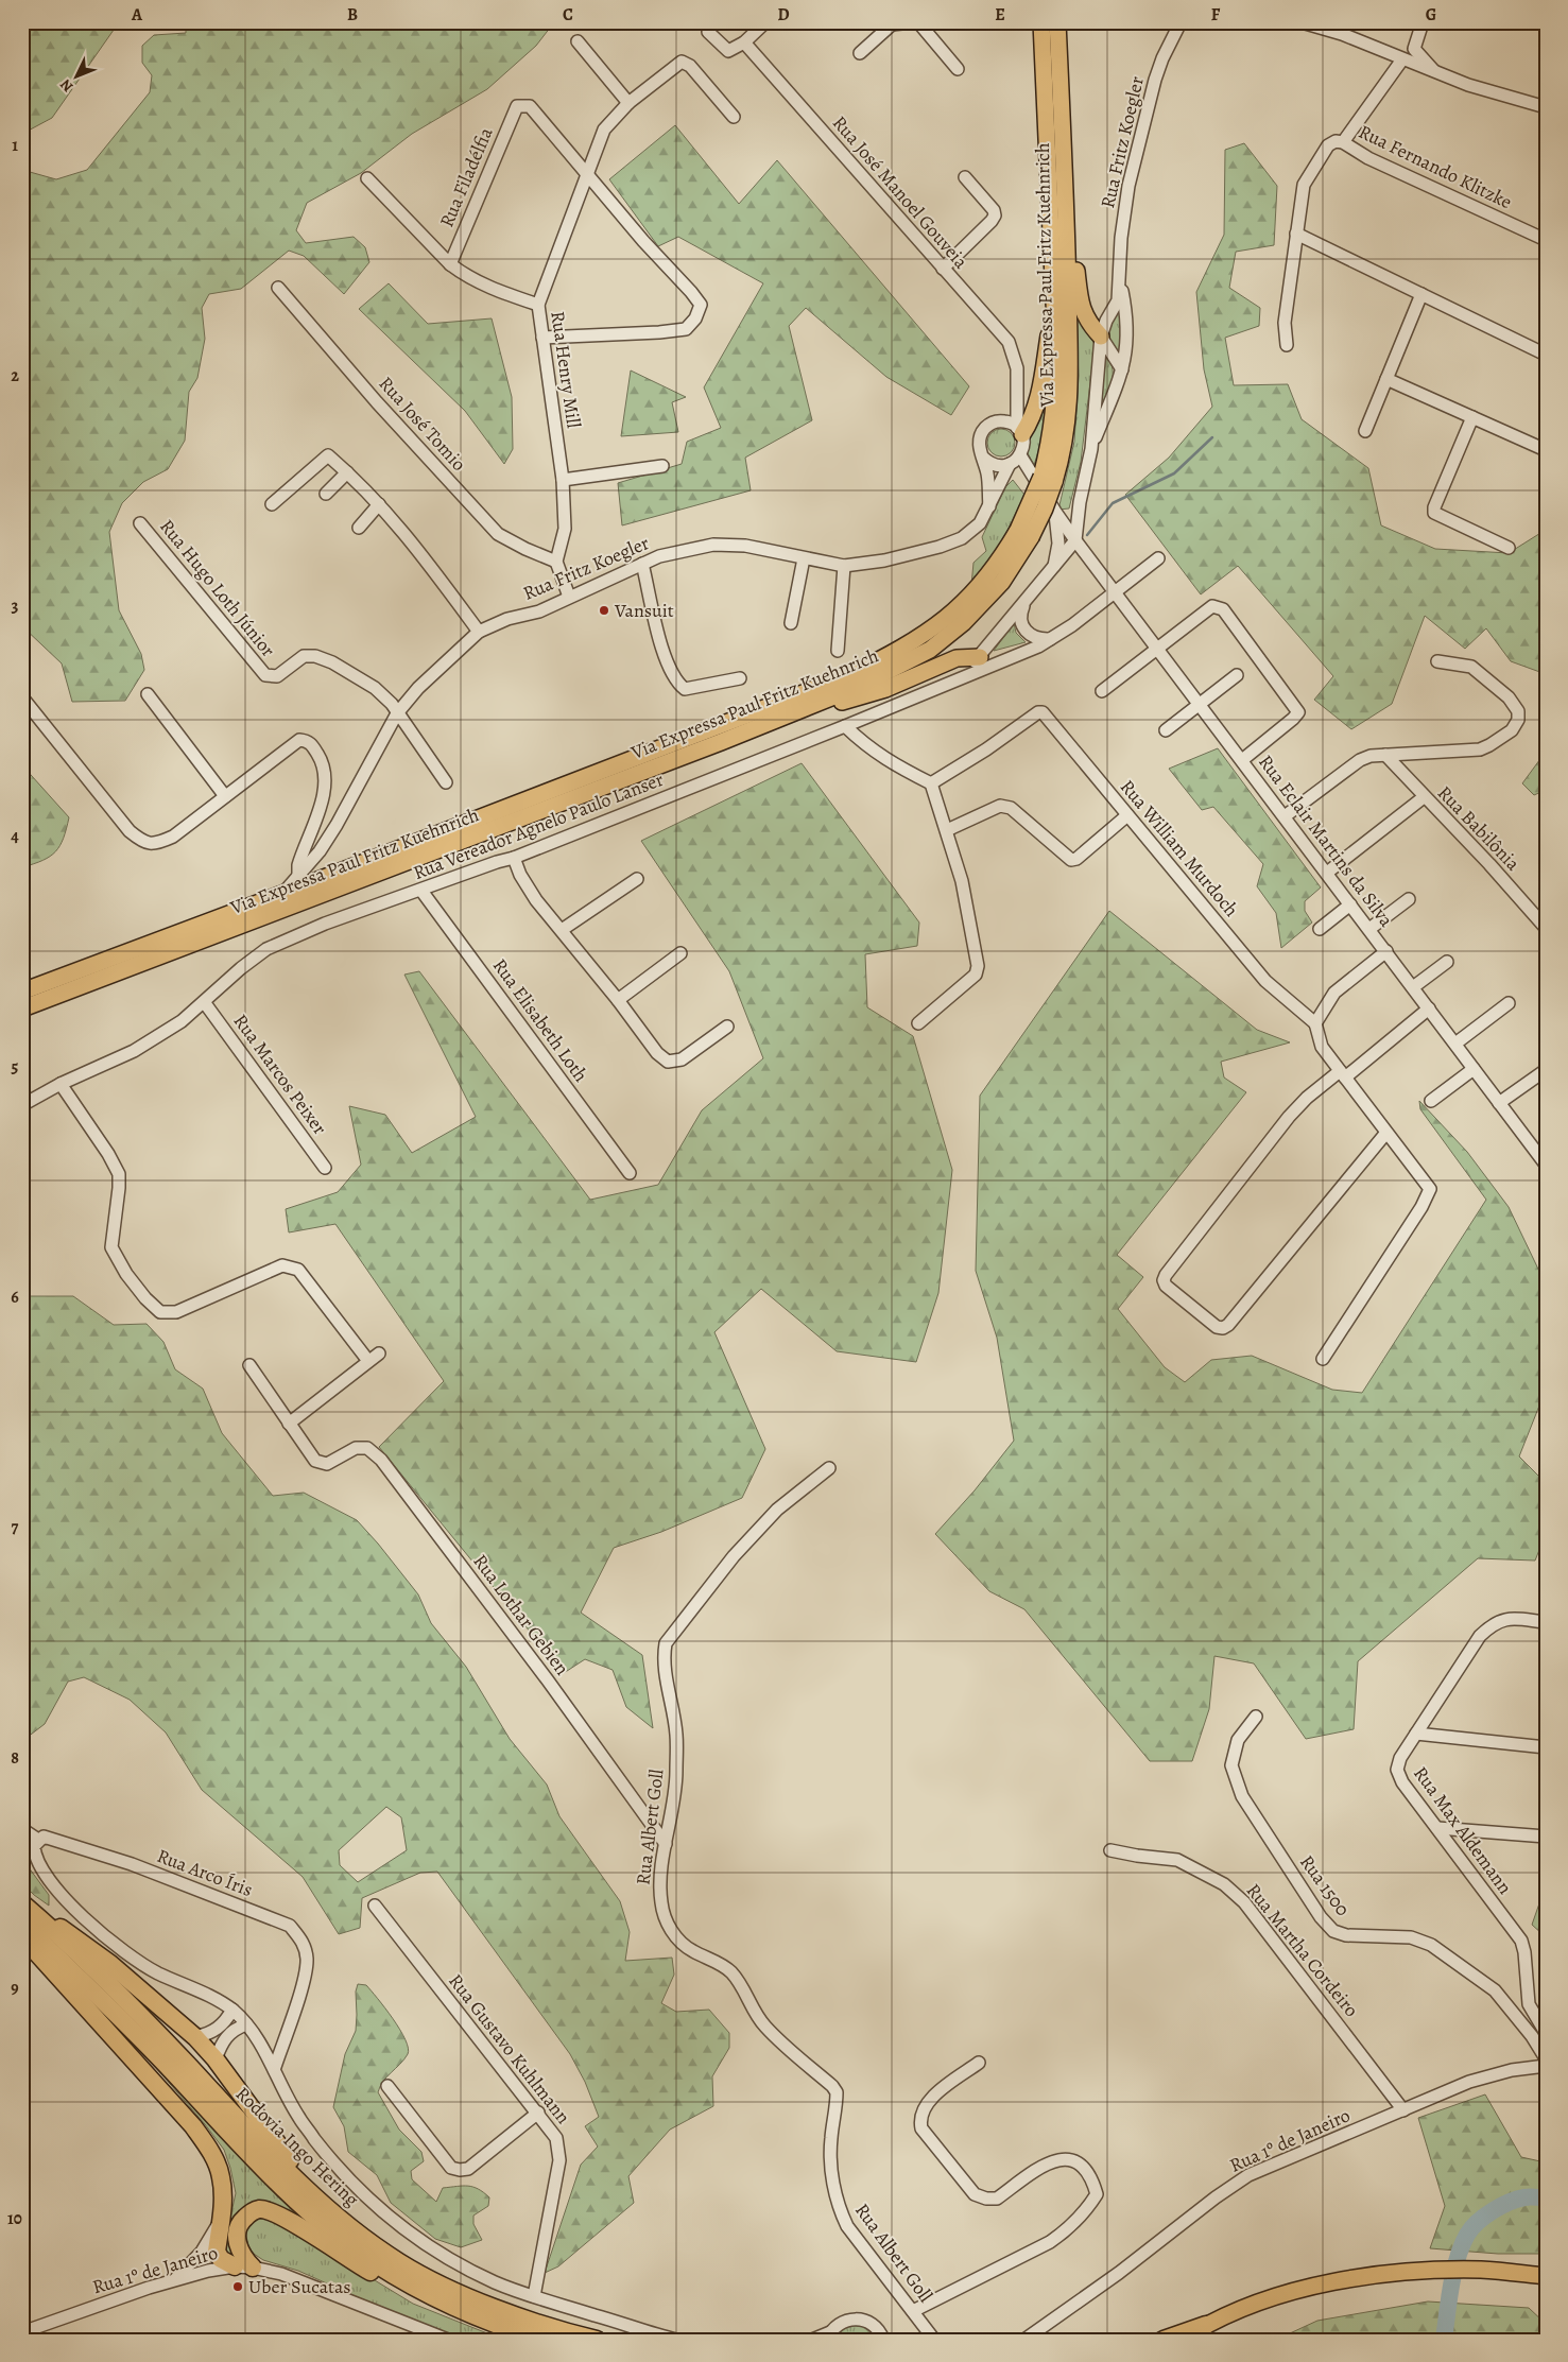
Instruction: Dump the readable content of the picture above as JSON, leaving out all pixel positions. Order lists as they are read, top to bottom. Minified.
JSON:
{"streets":{"highway":["Rodovia Ingo Hering"],"main road":["Via Expressa Paul Fritz Kuehnrich"],"street":["Rua Fritz Koegler","Rua Fernando Klitzke","Rua Filadélfia","Rua José Manoel Gouveia","Rua Henry Mill","Rua José Tomio","Rua Hugo Loth Júnior","Rua Vereador Agnelo Paulo Lanser","Rua Babilônia","Rua Eclair Martins da Silva","Rua William Murdoch","Rua Elisabeth Loth","Rua Marcos Peixer","Rua Lothar Gebien","Rua Albert Goll","Rua Max Aldemann","Rua Arco Íris","Rua 1500","Rua Martha Cordeiro","Rua Gustavo Kuhlmann","Rua 1º de Janeiro"]},"crossings":[["Rua Fritz Koegler","Rua José Manoel Gouveia"],["Rua Fritz Koegler","Via Expressa Paul Fritz Kuehnrich"],["Rua Fritz Koegler","Rua Hugo Loth Júnior"],["Rua Fritz Koegler","Rua Vereador Agnelo Paulo Lanser"],["Rua Fritz Koegler","Rua Eclair Martins da Silva"],["Rua Filadélfia","Rua Henry Mill"],["Rua José Manoel Gouveia","Rua Eclair Martins da Silva"],["Rua Henry Mill","Rua José Tomio"],["Rua Vereador Agnelo Paulo Lanser","Rua Eclair Martins da Silva"],["Rua Vereador Agnelo Paulo Lanser","Rua Elisabeth Loth"],["Rua Vereador Agnelo Paulo Lanser","Rua Marcos Peixer"],["Rua Lothar Gebien","Rua Albert Goll"],["Rua Martha Cordeiro","Rua 1º de Janeiro"]],"places":["Vansuit","Uber Sucatas"],"north":"bottom left","grid":{"columns":["A","B","C","D","E","F","G"],"rows":["1","2","3","4","5","6","7","8","9","10"]}}
